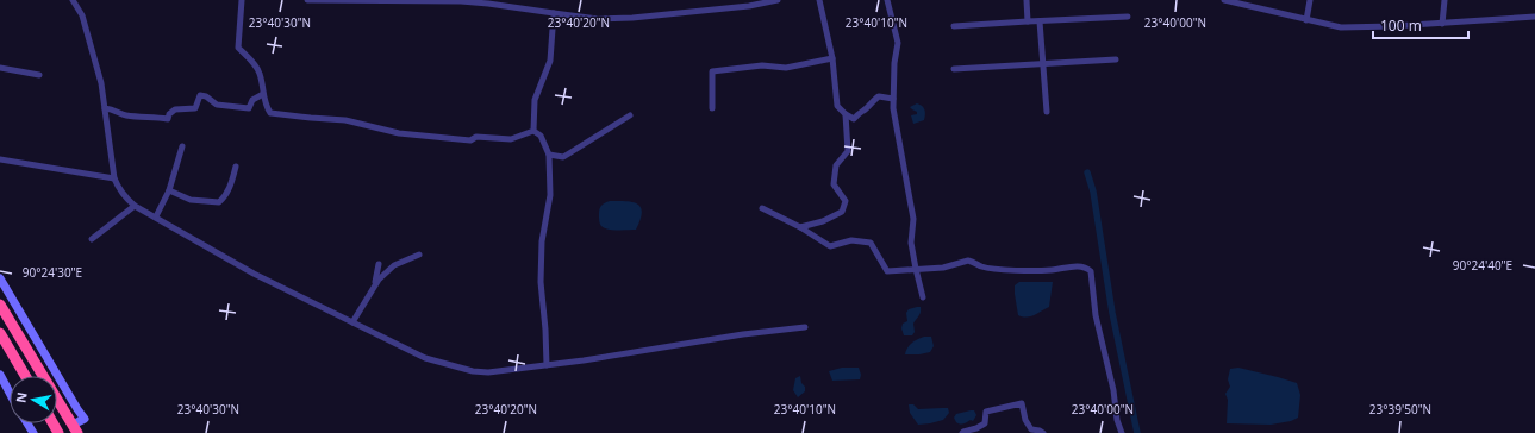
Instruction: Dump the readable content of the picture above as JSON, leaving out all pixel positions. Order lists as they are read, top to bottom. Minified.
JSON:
{"scale_bar":"100 m","north":"left","coordinates":["23°40'30\"N","23°40'20\"N","23°40'10\"N","23°40'00\"N","90°24'40\"E","90°24'30\"E","23°39'50\"N"]}
